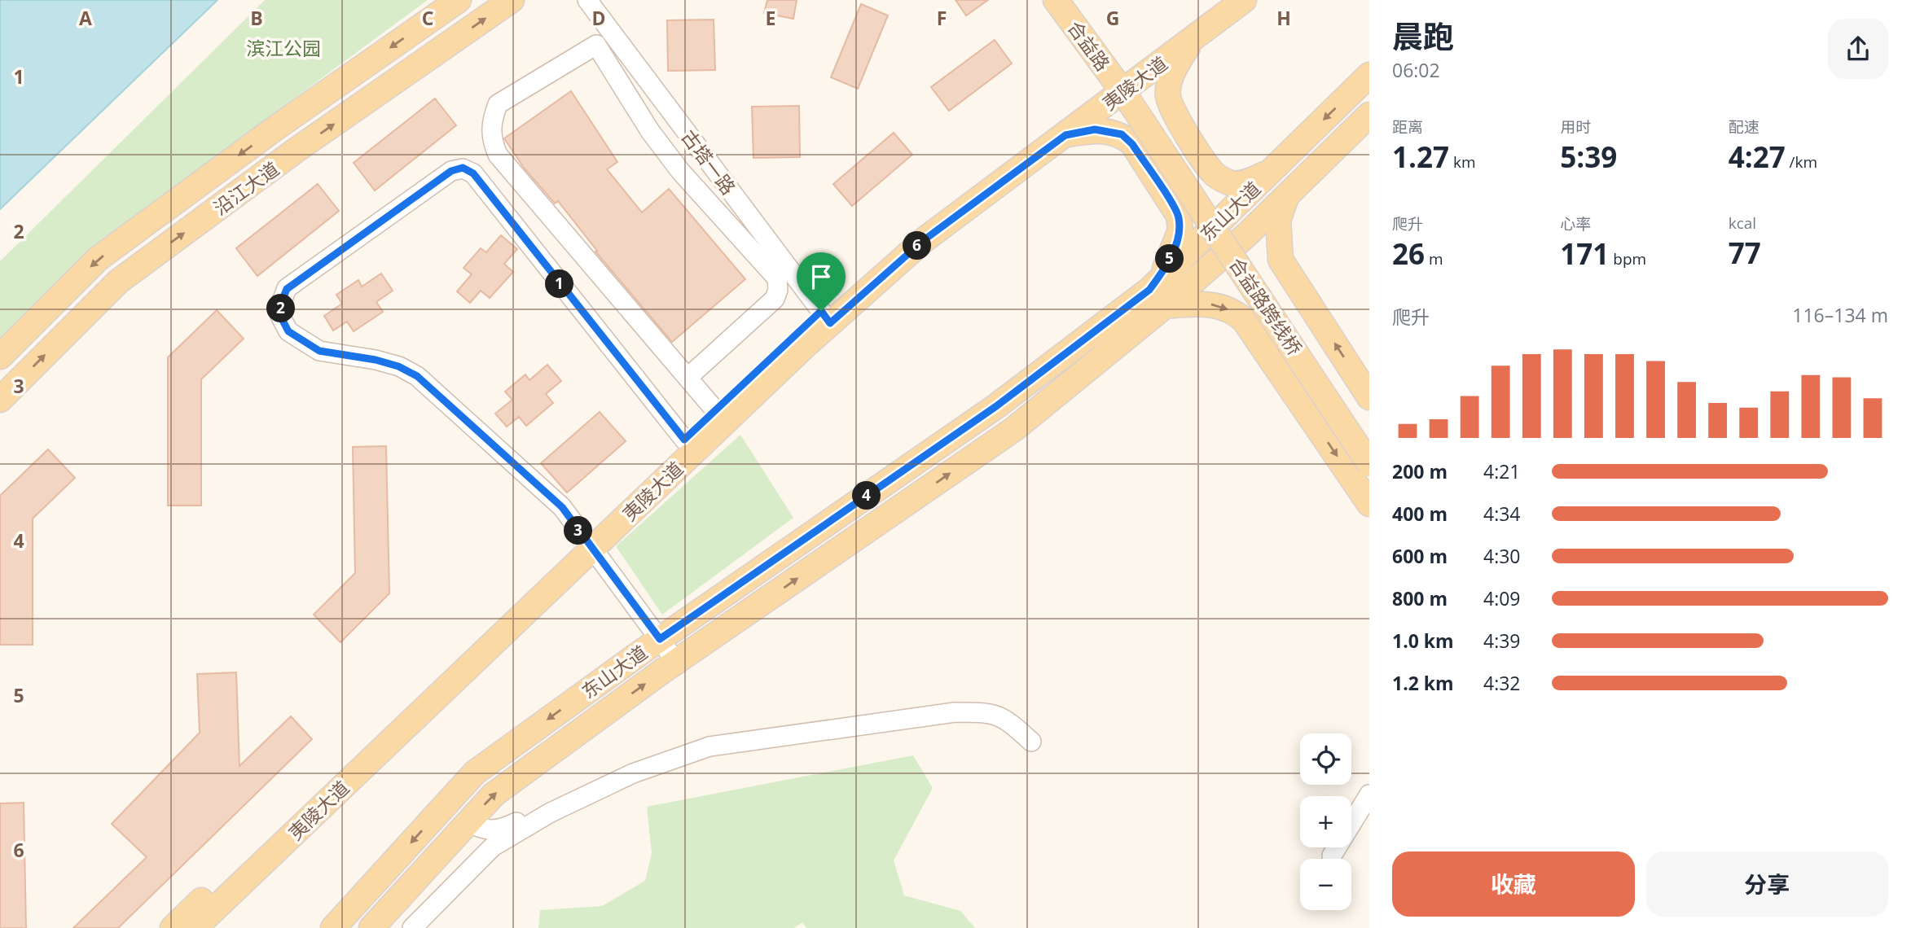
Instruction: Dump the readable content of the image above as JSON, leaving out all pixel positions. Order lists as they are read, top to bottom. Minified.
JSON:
{"streets":{"main road":["合益路","夷陵大道","沿江大道","东山大道","合益路跨线桥"],"street":["古塔一路"]},"crossings":[["合益路","夷陵大道"],["合益路","合益路跨线桥"],["夷陵大道","古塔一路"],["夷陵大道","合益路跨线桥"]],"parks":["滨江公园"],"page":{"heading":["晨跑","06:02"],"stats":[["距离","1.27 km"],["用时","5:39"],["配速","4:27 /km"],["爬升","26 m"],["心率","171 bpm"],["kcal","77"]],"pins":["6","5","1","2","4","3"],"chart":["爬升","116–134 m"],"list":[{"name":"200 m","note":"4:21"},{"name":"400 m","note":"4:34"},{"name":"600 m","note":"4:30"},{"name":"800 m","note":"4:09"},{"name":"1.0 km","note":"4:39"},{"name":"1.2 km","note":"4:32"}],"map_buttons":["+","−"],"buttons":["收藏","分享"]},"grid":{"columns":["A","B","C","D","E","F","G","H"],"rows":["1","2","3","4","5","6"]}}
